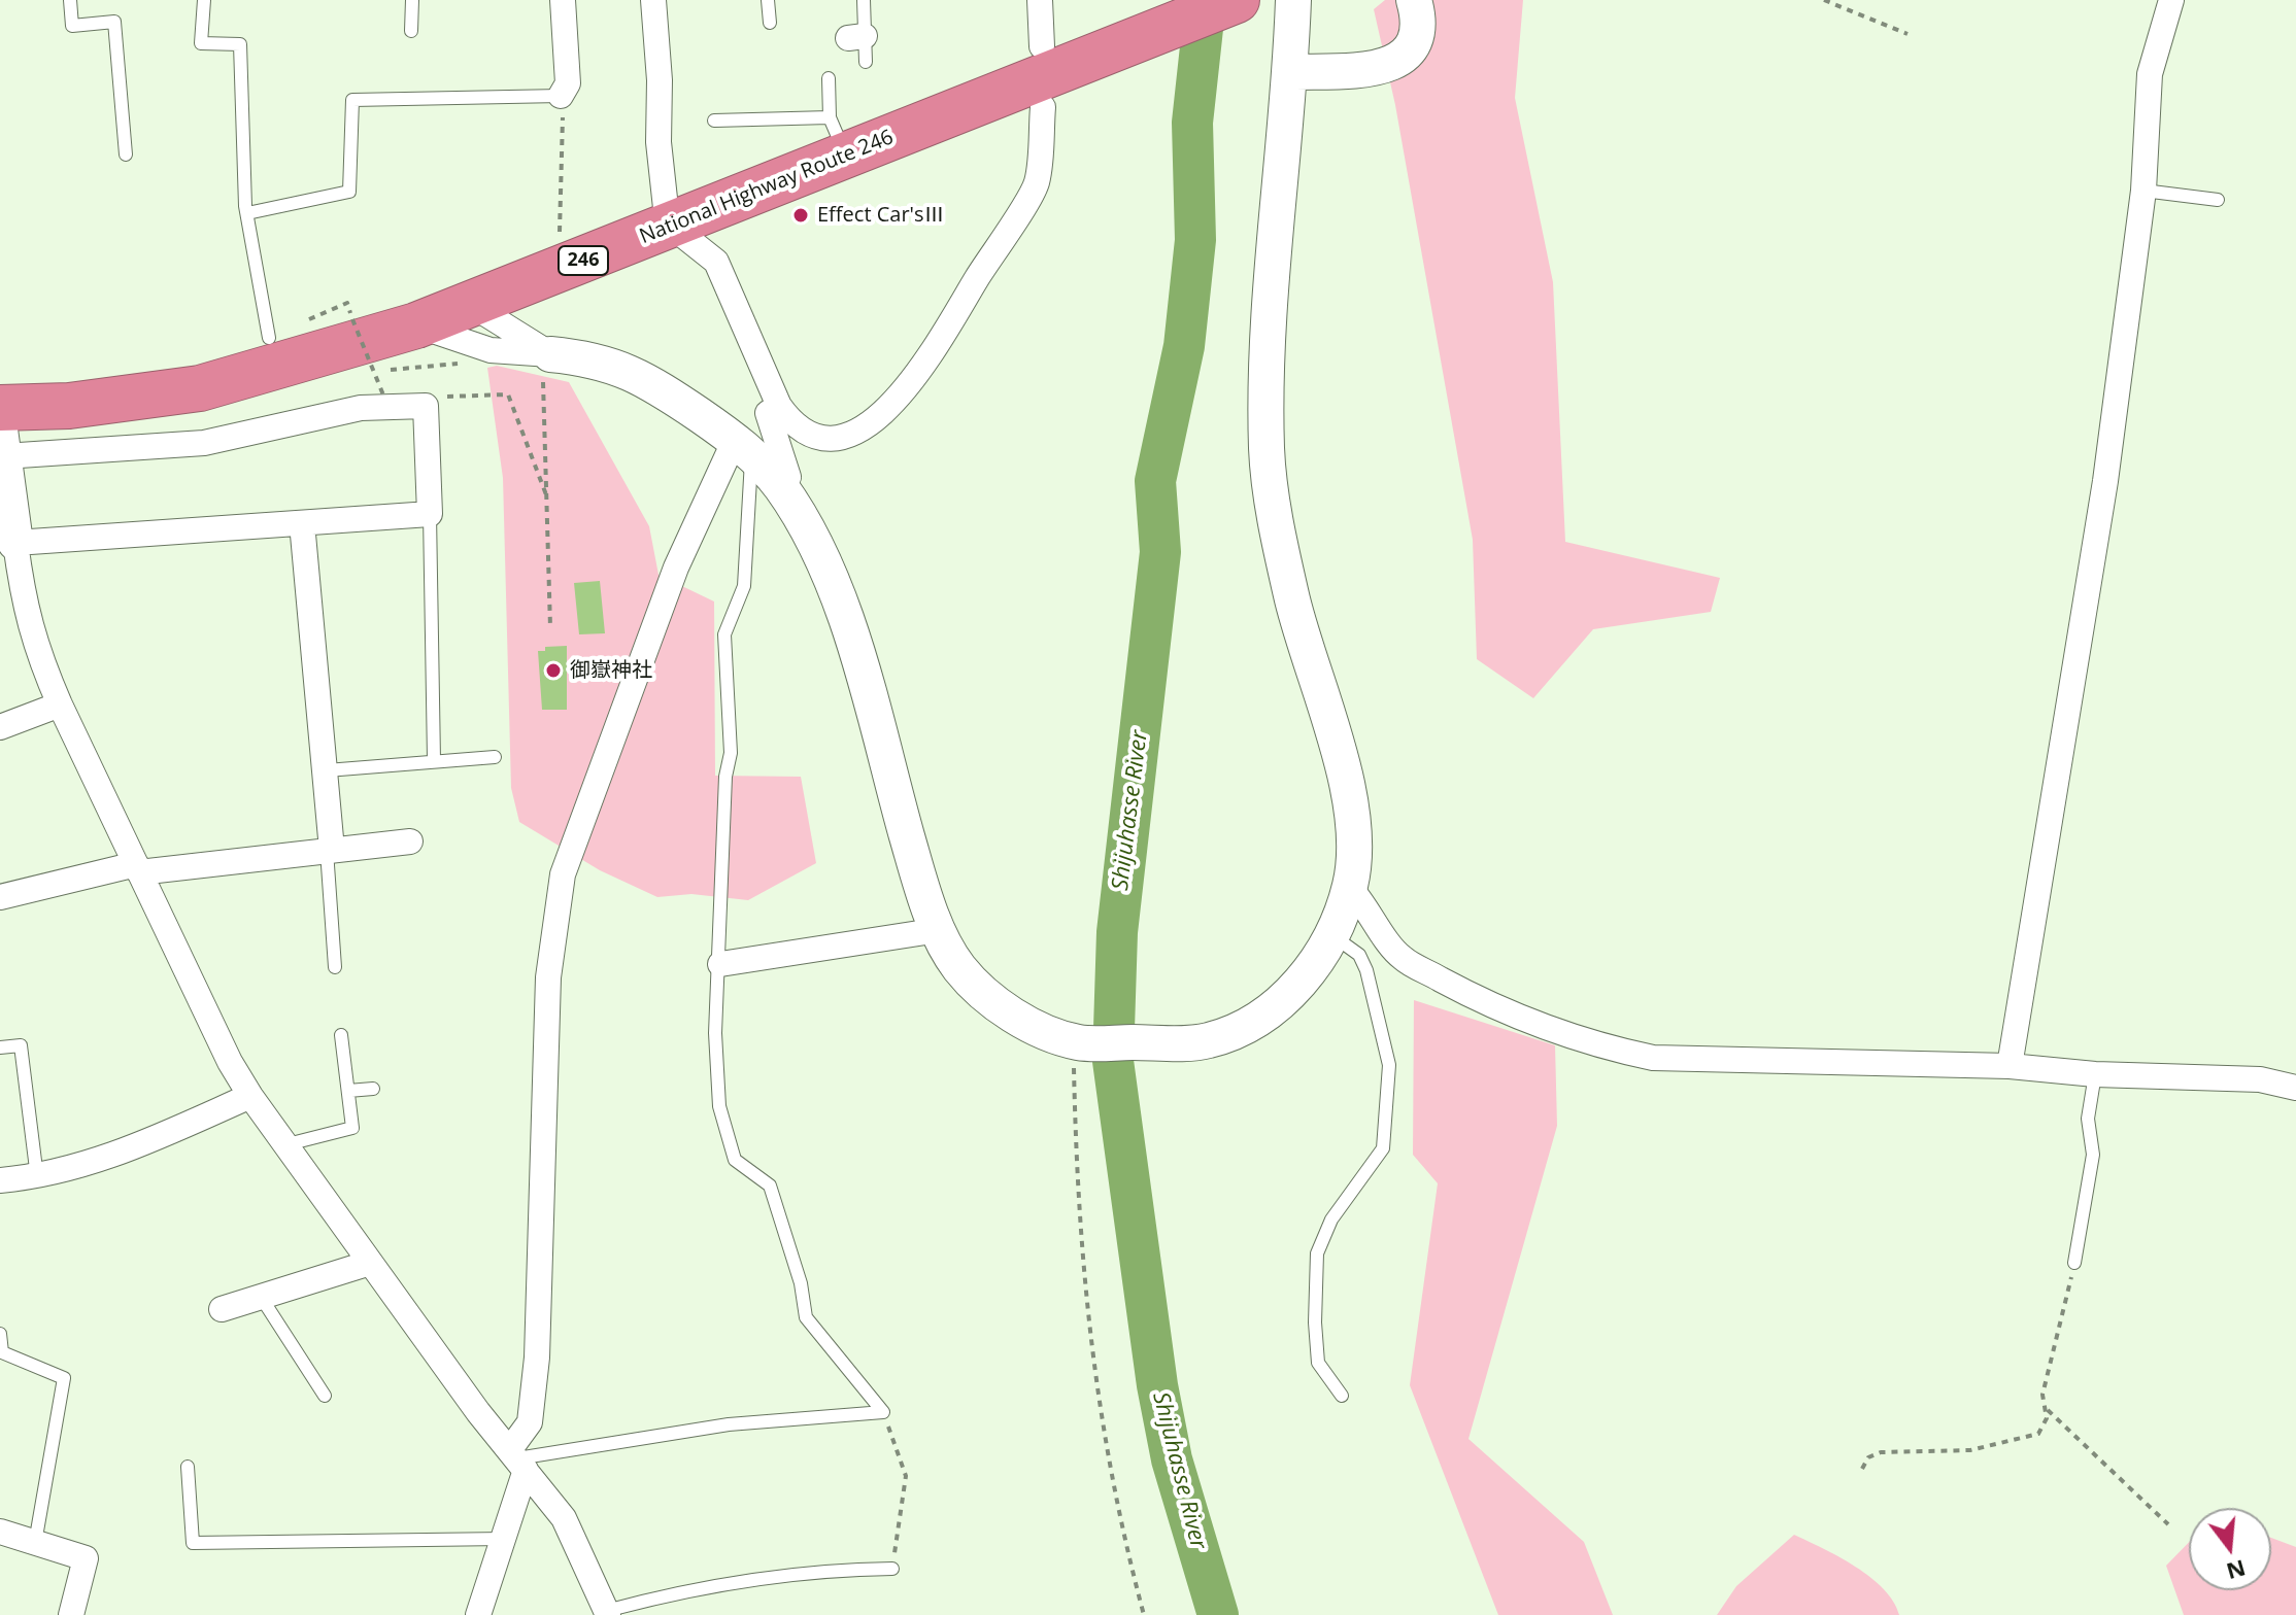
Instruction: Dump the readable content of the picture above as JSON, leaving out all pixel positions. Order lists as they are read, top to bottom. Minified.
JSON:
{"streets":{"highway":["National Highway Route 246","246"]},"water":["Shijuhasse River"],"places":["Effect Car'sⅢ","御嶽神社"],"north":"bottom"}
